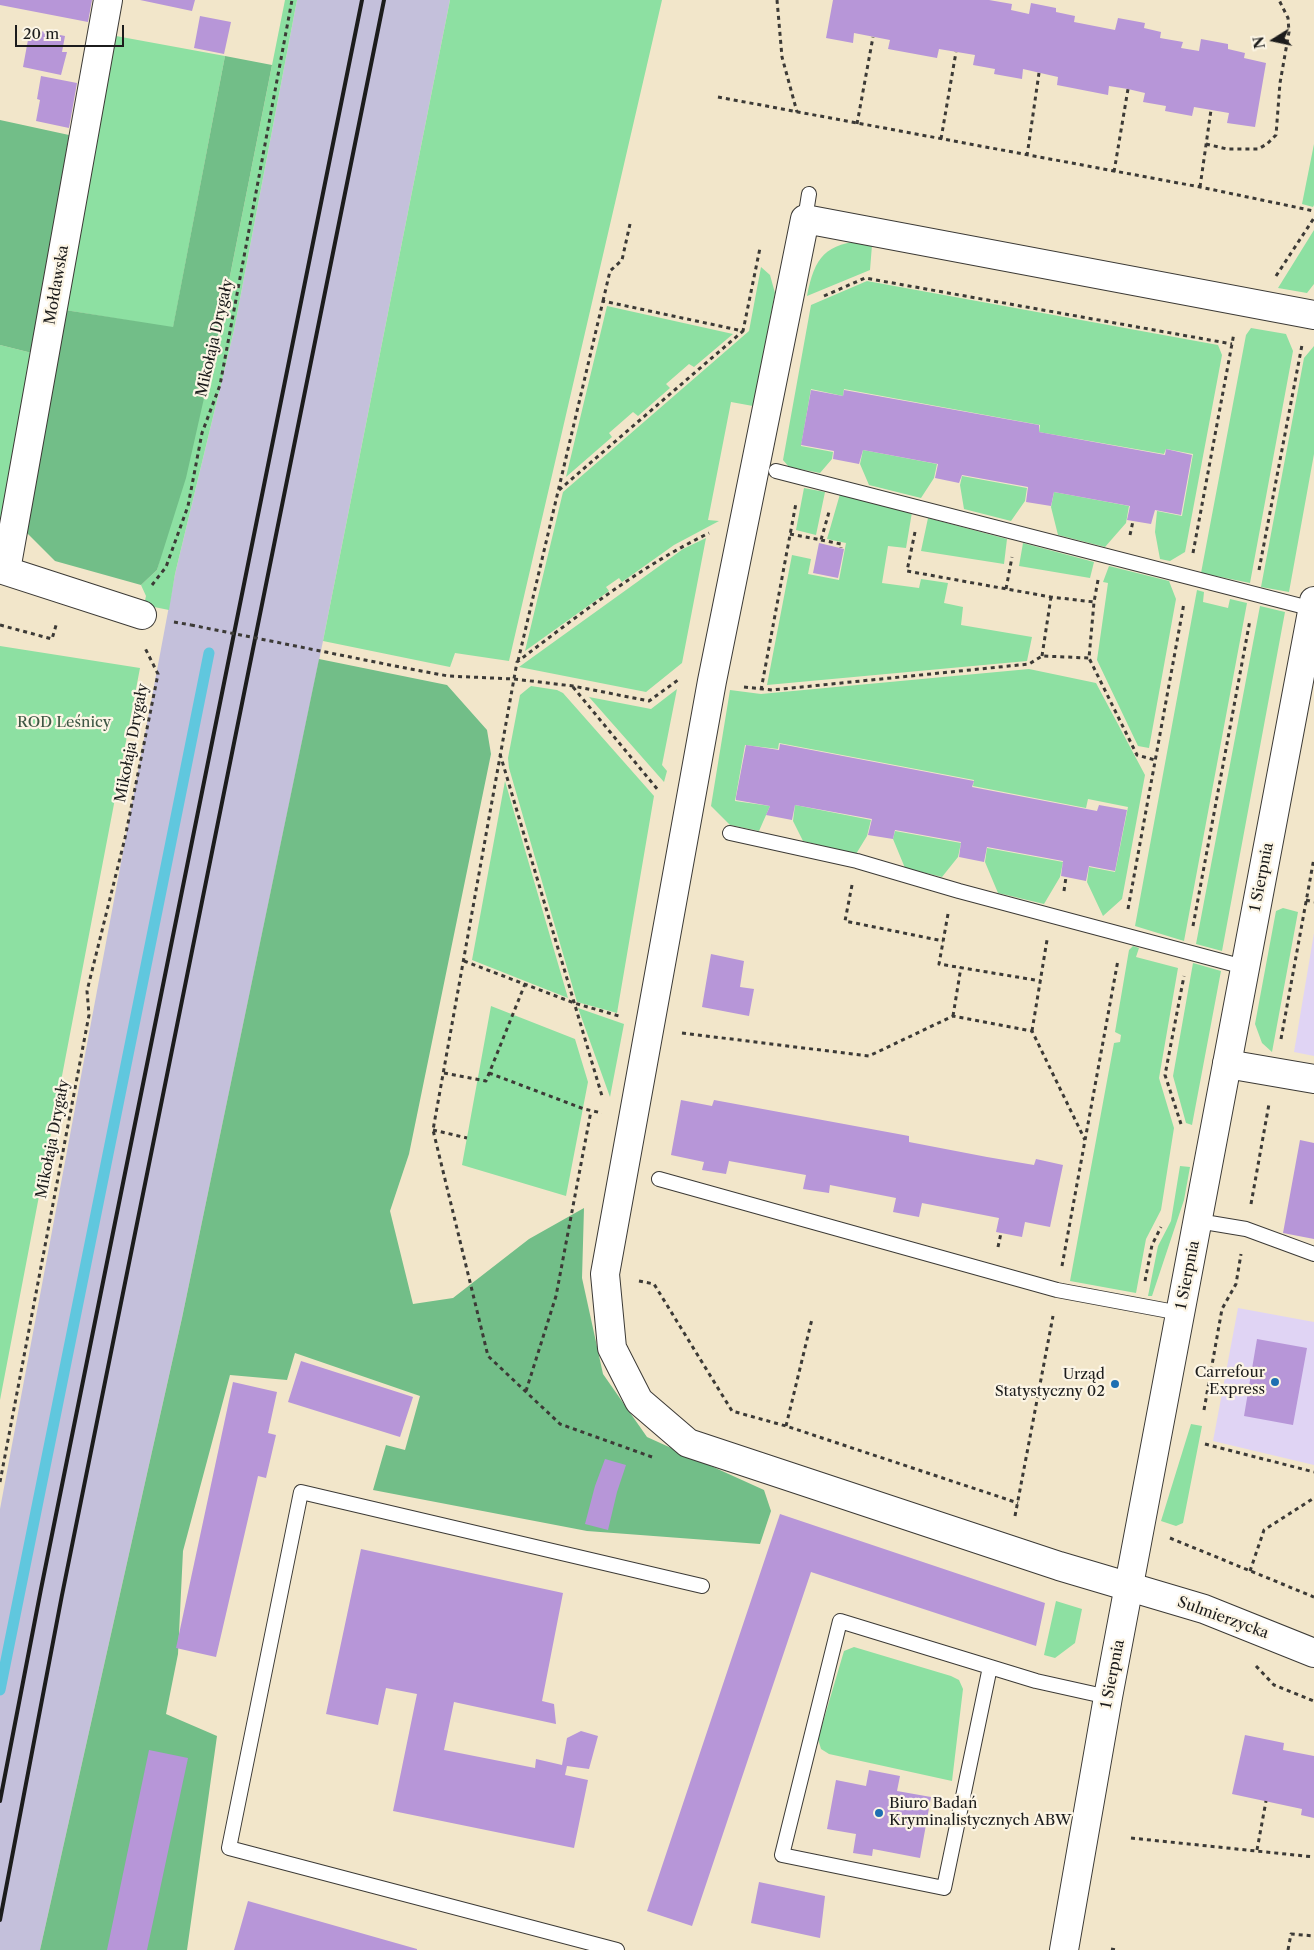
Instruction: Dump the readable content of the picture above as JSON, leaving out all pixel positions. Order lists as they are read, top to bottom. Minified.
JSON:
{"streets":{"street":["Mołdawska","1 Sierpnia","Sulmierzycka"],"path":["Mikołaja Drygały"]},"crossings":[["Mołdawska","Mikołaja Drygały"],["1 Sierpnia","Sulmierzycka"]],"parks":["ROD Leśnicy"],"places":["Carrefour Express","Urząd Statystyczny 02","Biuro Badań Kryminalistycznych ABW"],"scale_bar":"20 m","north":"left"}
